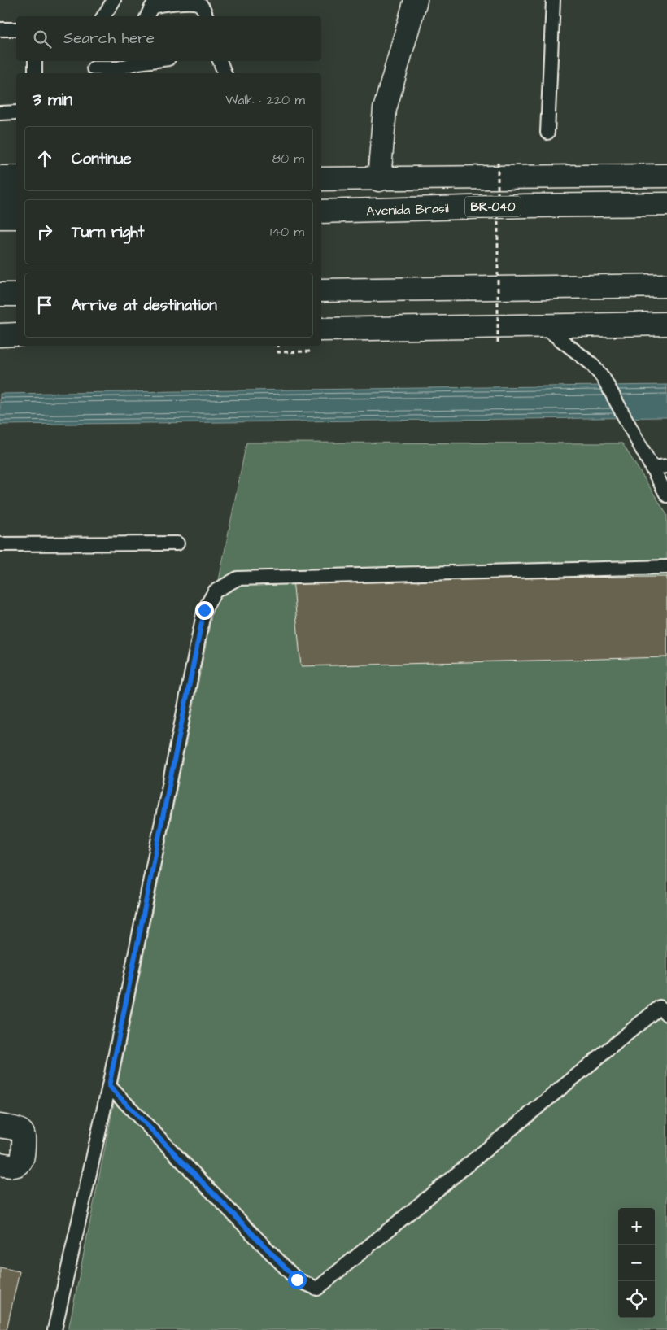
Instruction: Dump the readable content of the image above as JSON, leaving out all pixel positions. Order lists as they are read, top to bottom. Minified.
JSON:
{"streets":{"main road":["BR-040","Avenida Brasil"]},"page":{"search":"Search here","heading":["3 min","Walk · 220 m"],"list":[["Continue","80 m"],["Turn right","140 m"],"Arrive at destination"],"map_buttons":["+","−"]}}
